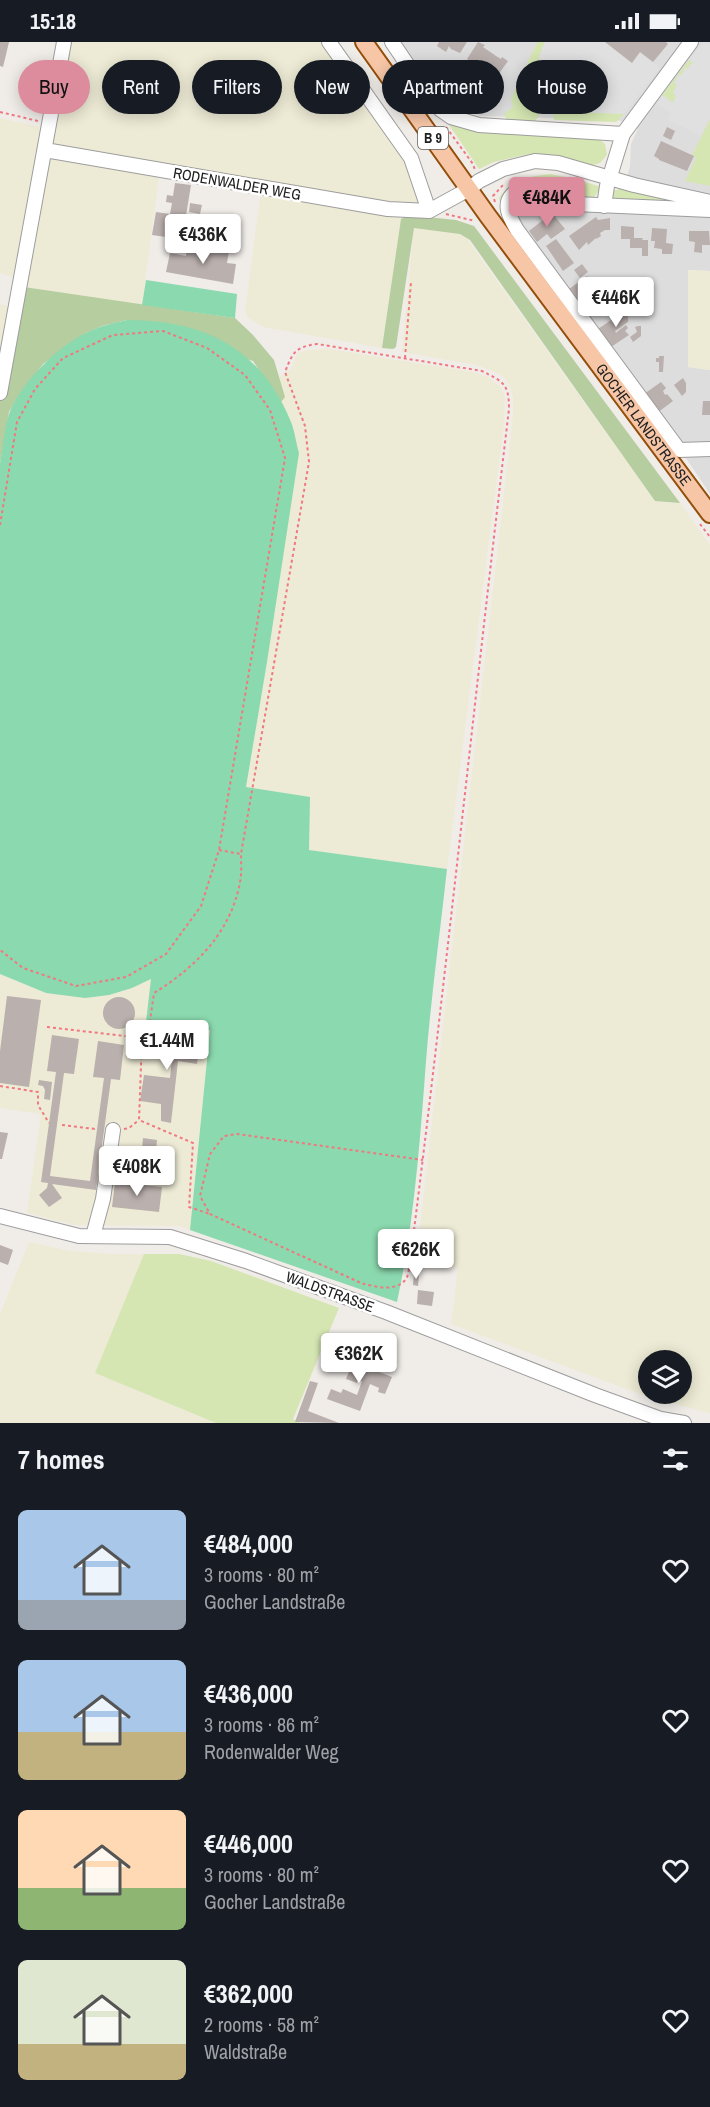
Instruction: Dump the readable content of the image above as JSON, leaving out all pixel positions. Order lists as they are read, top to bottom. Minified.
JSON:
{"streets":{"main road":["B 9","GOCHER LANDSTRASSE"],"street":["RODENWALDER WEG","WALDSTRASSE"]},"page":{"status":"15:18","chip":["Buy","Rent","Filters","New","Apartment","House"],"price":["€484K","€436K","€446K","€1.44M","€408K","€626K","€362K"],"heading":"7 homes","list":[{"name":"€484,000","note":"3 rooms · 80 m² · Gocher Landstraße"},{"name":"€436,000","note":"3 rooms · 86 m² · Rodenwalder Weg"},{"name":"€446,000","note":"3 rooms · 80 m² · Gocher Landstraße"},{"name":"€362,000","note":"2 rooms · 58 m² · Waldstraße"}]}}
